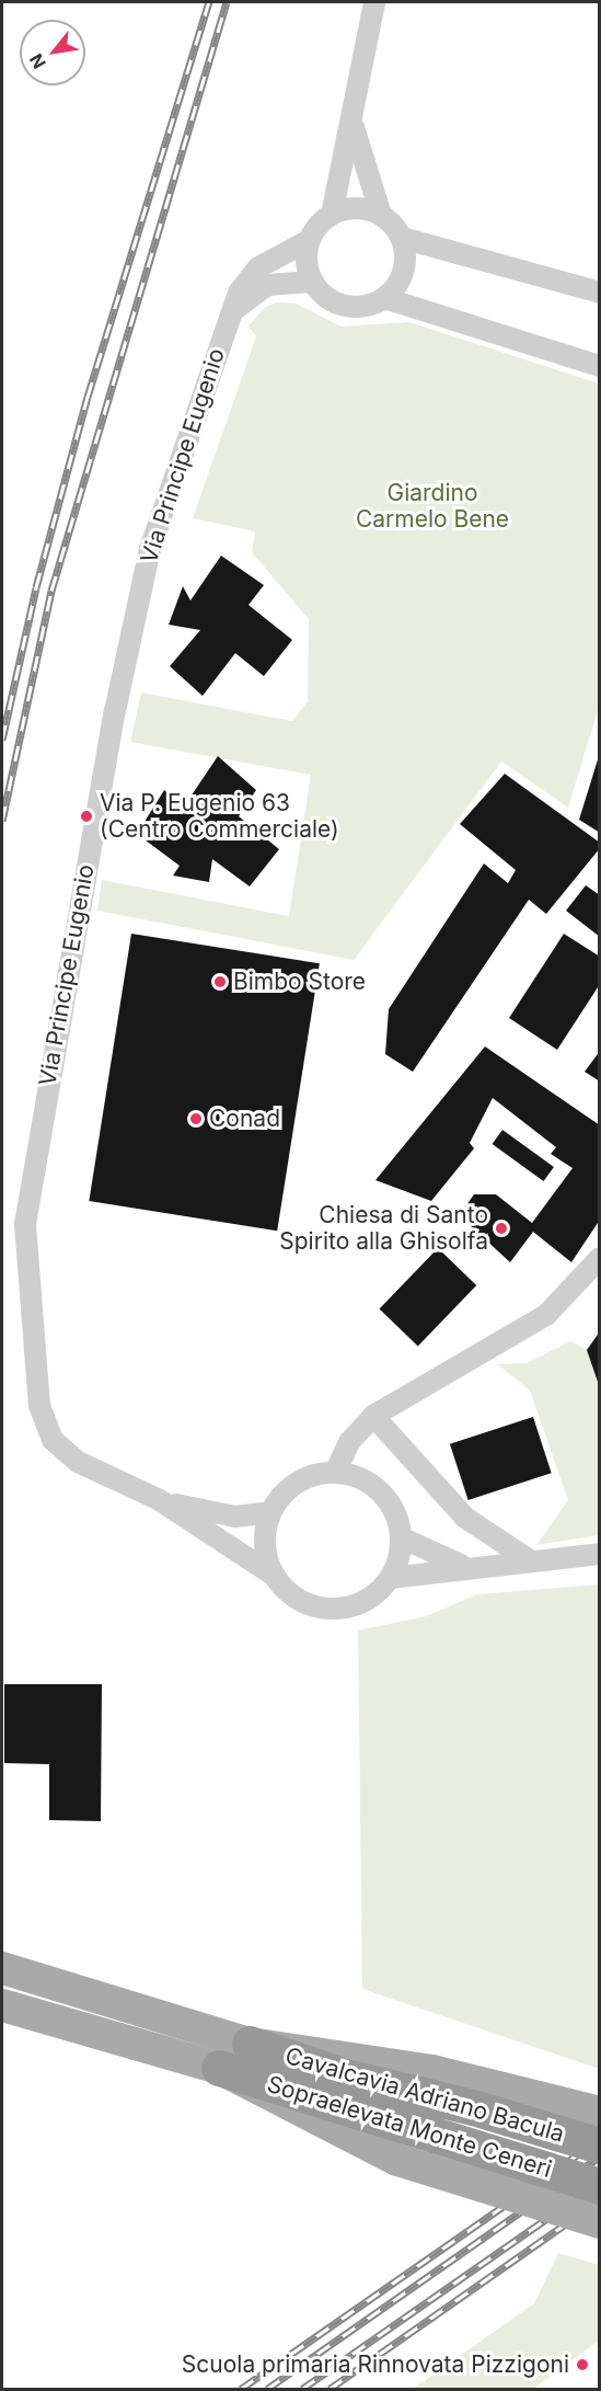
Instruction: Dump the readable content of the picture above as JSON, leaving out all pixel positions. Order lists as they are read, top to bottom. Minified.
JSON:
{"streets":{"highway":["Cavalcavia Adriano Bacula","Sopraelevata Monte Ceneri"],"street":["Via Principe Eugenio"]},"crossings":[["Cavalcavia Adriano Bacula","Sopraelevata Monte Ceneri"]],"parks":["Giardino Carmelo Bene"],"places":["Via P. Eugenio 63 (Centro Commerciale)","Bimbo Store","Conad","Chiesa di Santo Spirito alla Ghisolfa","Scuola primaria Rinnovata Pizzigoni"],"north":"bottom left"}
